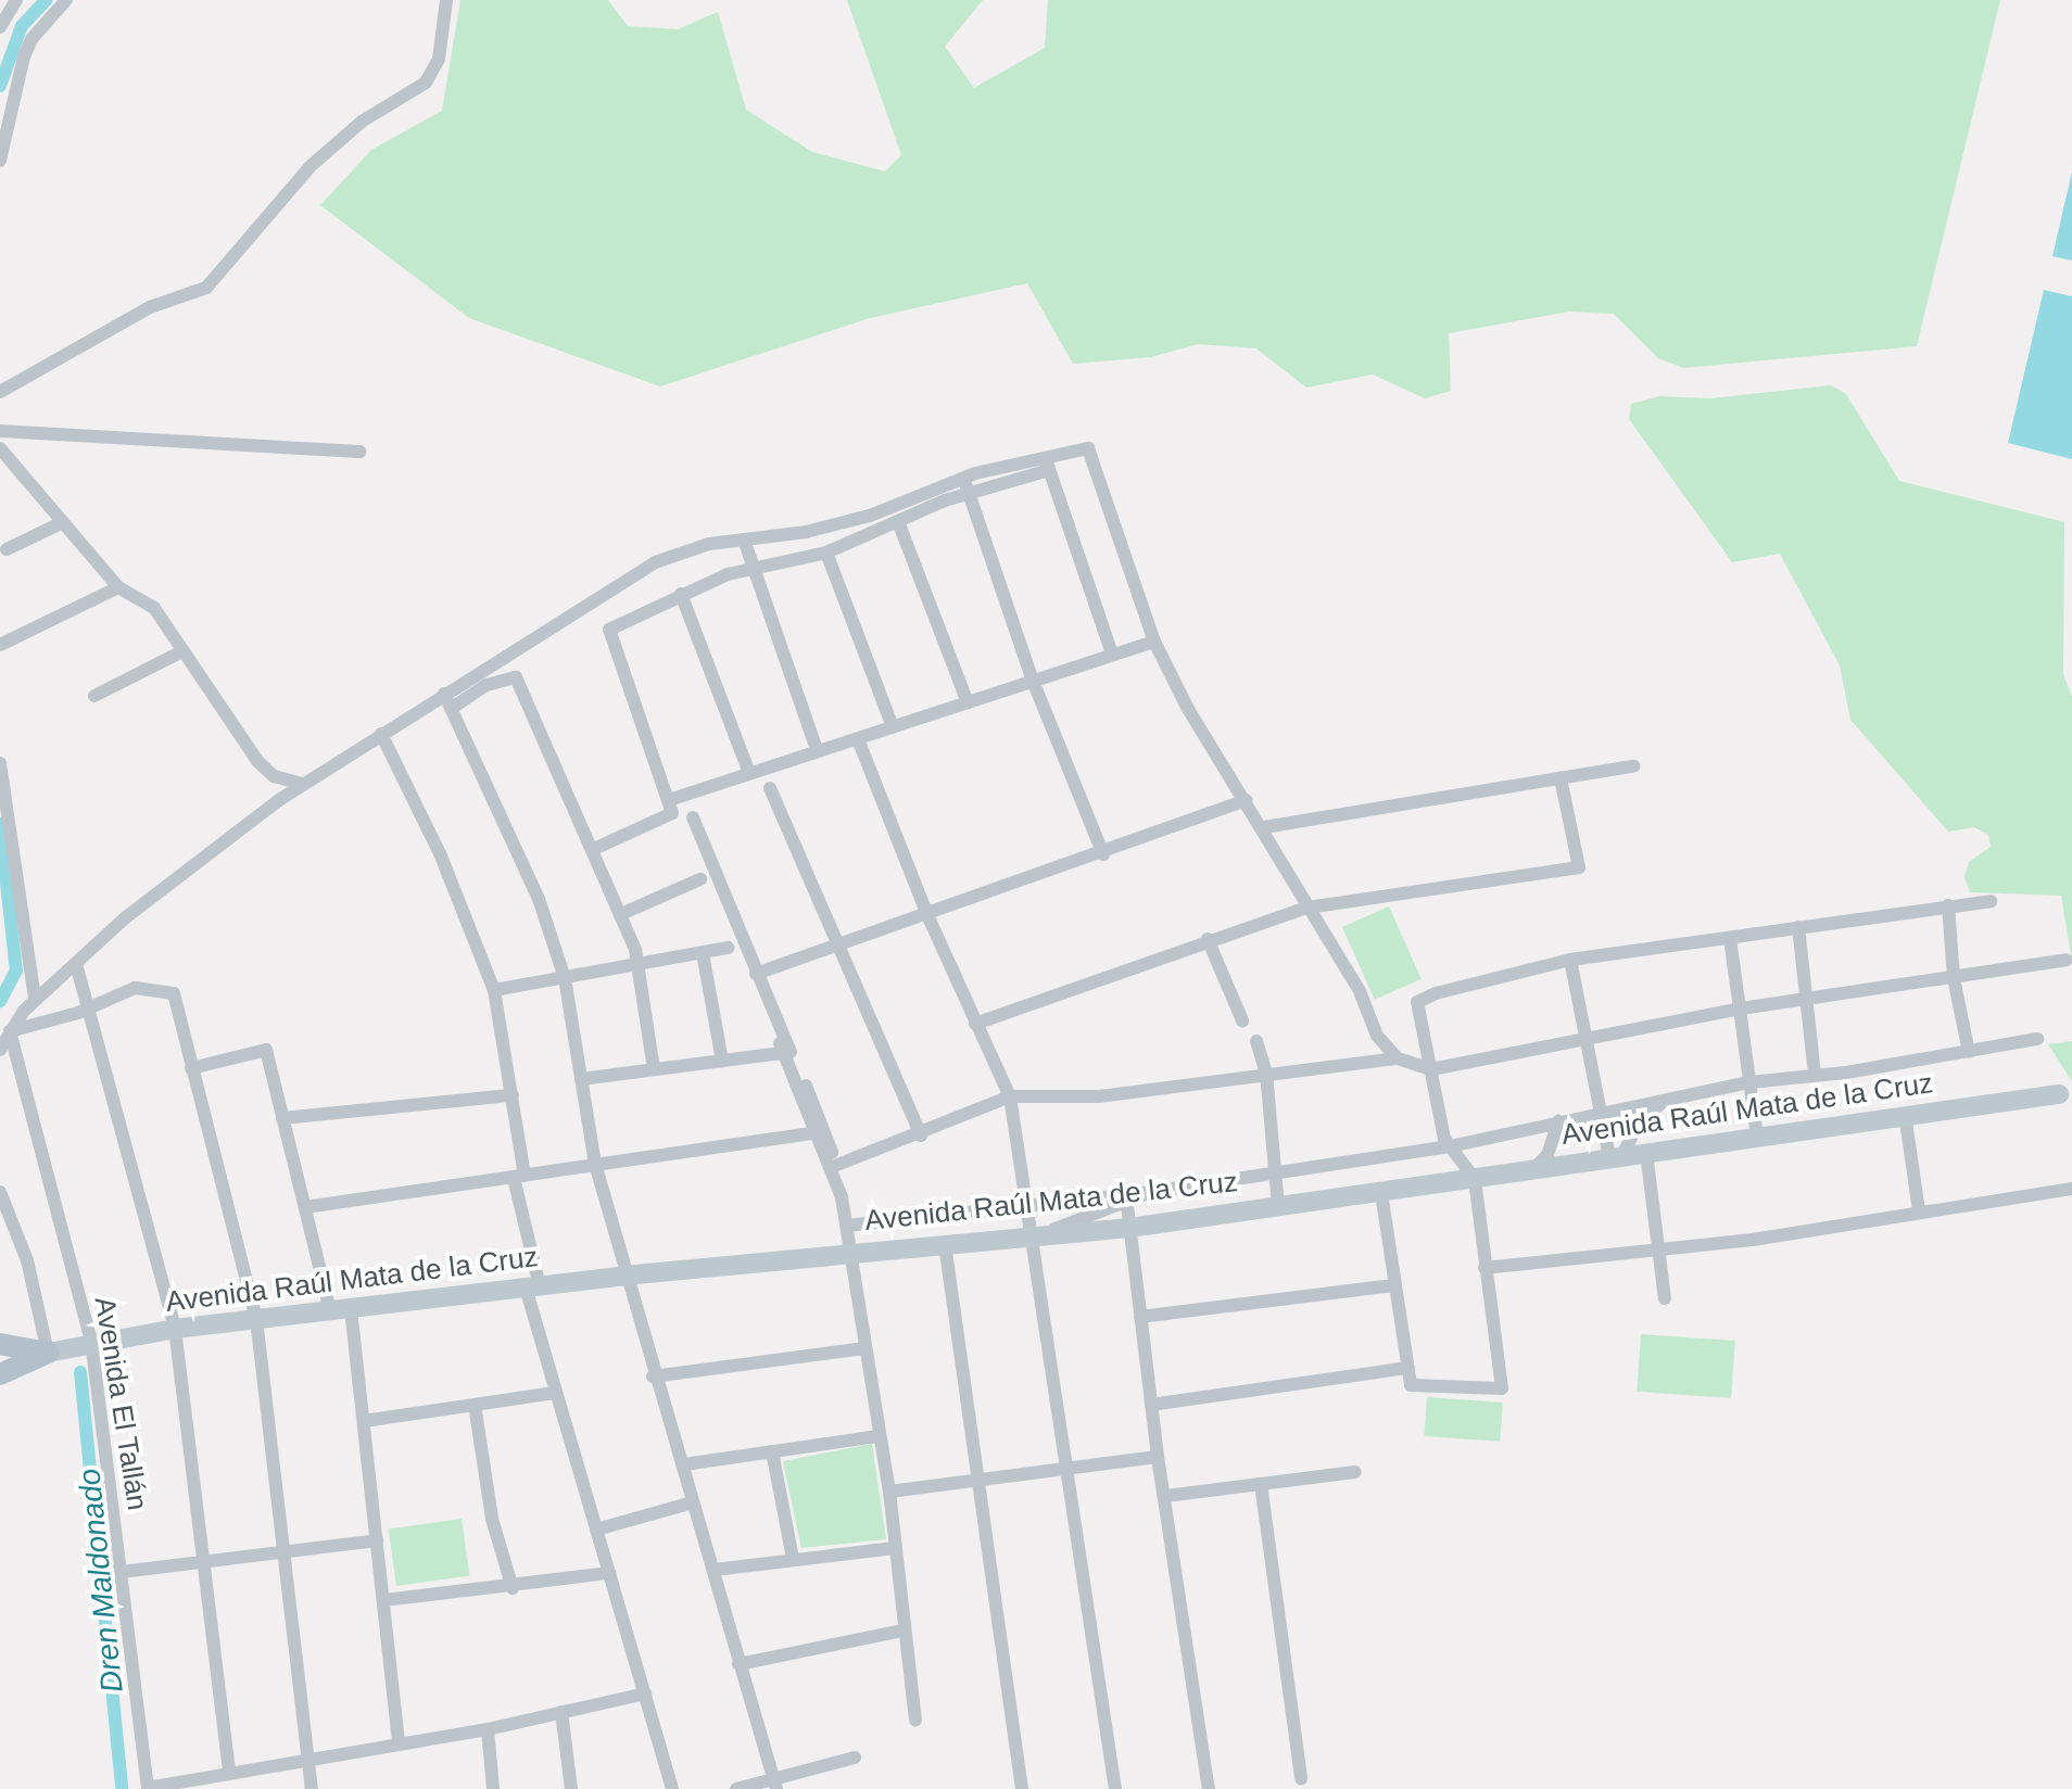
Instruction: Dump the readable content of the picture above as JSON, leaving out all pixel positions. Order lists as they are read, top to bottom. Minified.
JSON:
{"streets":{"main road":["Avenida Raúl Mata de la Cruz"],"street":["Avenida El Tallán"]},"crossings":[["Avenida Raúl Mata de la Cruz","Avenida El Tallán"]],"water":["Dren Maldonado"]}
